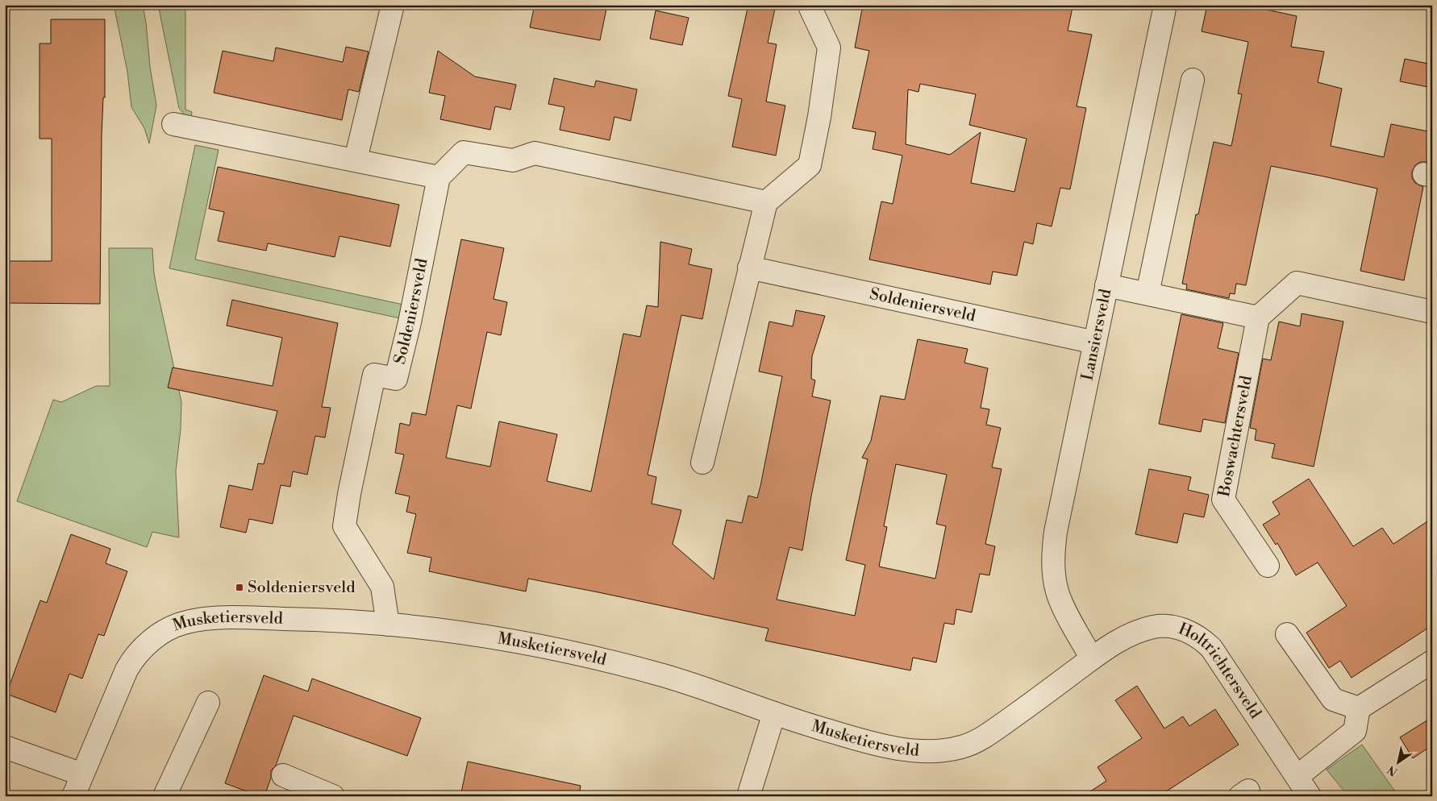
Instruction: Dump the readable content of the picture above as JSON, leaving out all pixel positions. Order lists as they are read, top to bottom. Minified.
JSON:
{"streets":{"street":["Soldeniersveld","Lansiersveld","Boswachtersveld","Musketiersveld","Holtrichtersveld"]},"crossings":[["Soldeniersveld","Lansiersveld"],["Soldeniersveld","Musketiersveld"],["Lansiersveld","Musketiersveld"],["Lansiersveld","Holtrichtersveld"],["Musketiersveld","Holtrichtersveld"]],"places":{"transit":["Soldeniersveld"]},"north":"bottom left"}
